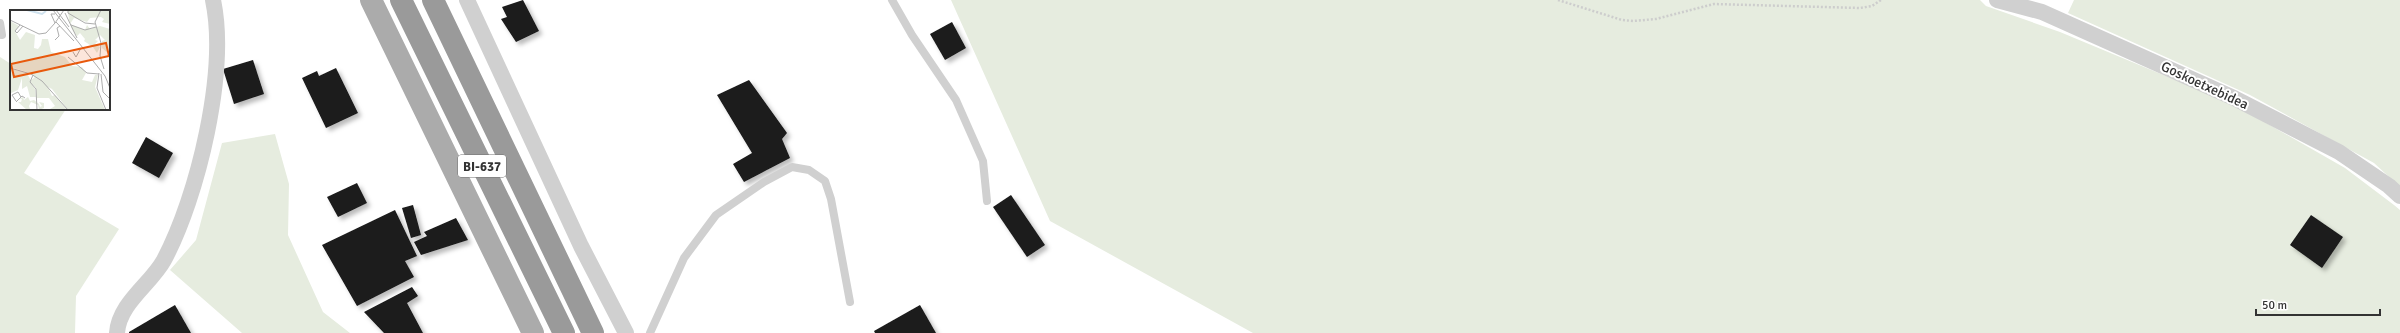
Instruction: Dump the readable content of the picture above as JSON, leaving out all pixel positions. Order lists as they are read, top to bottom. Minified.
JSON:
{"streets":{"highway":["BI-637"],"street":["Goskoetxebidea"]},"scale_bar":"50 m"}
